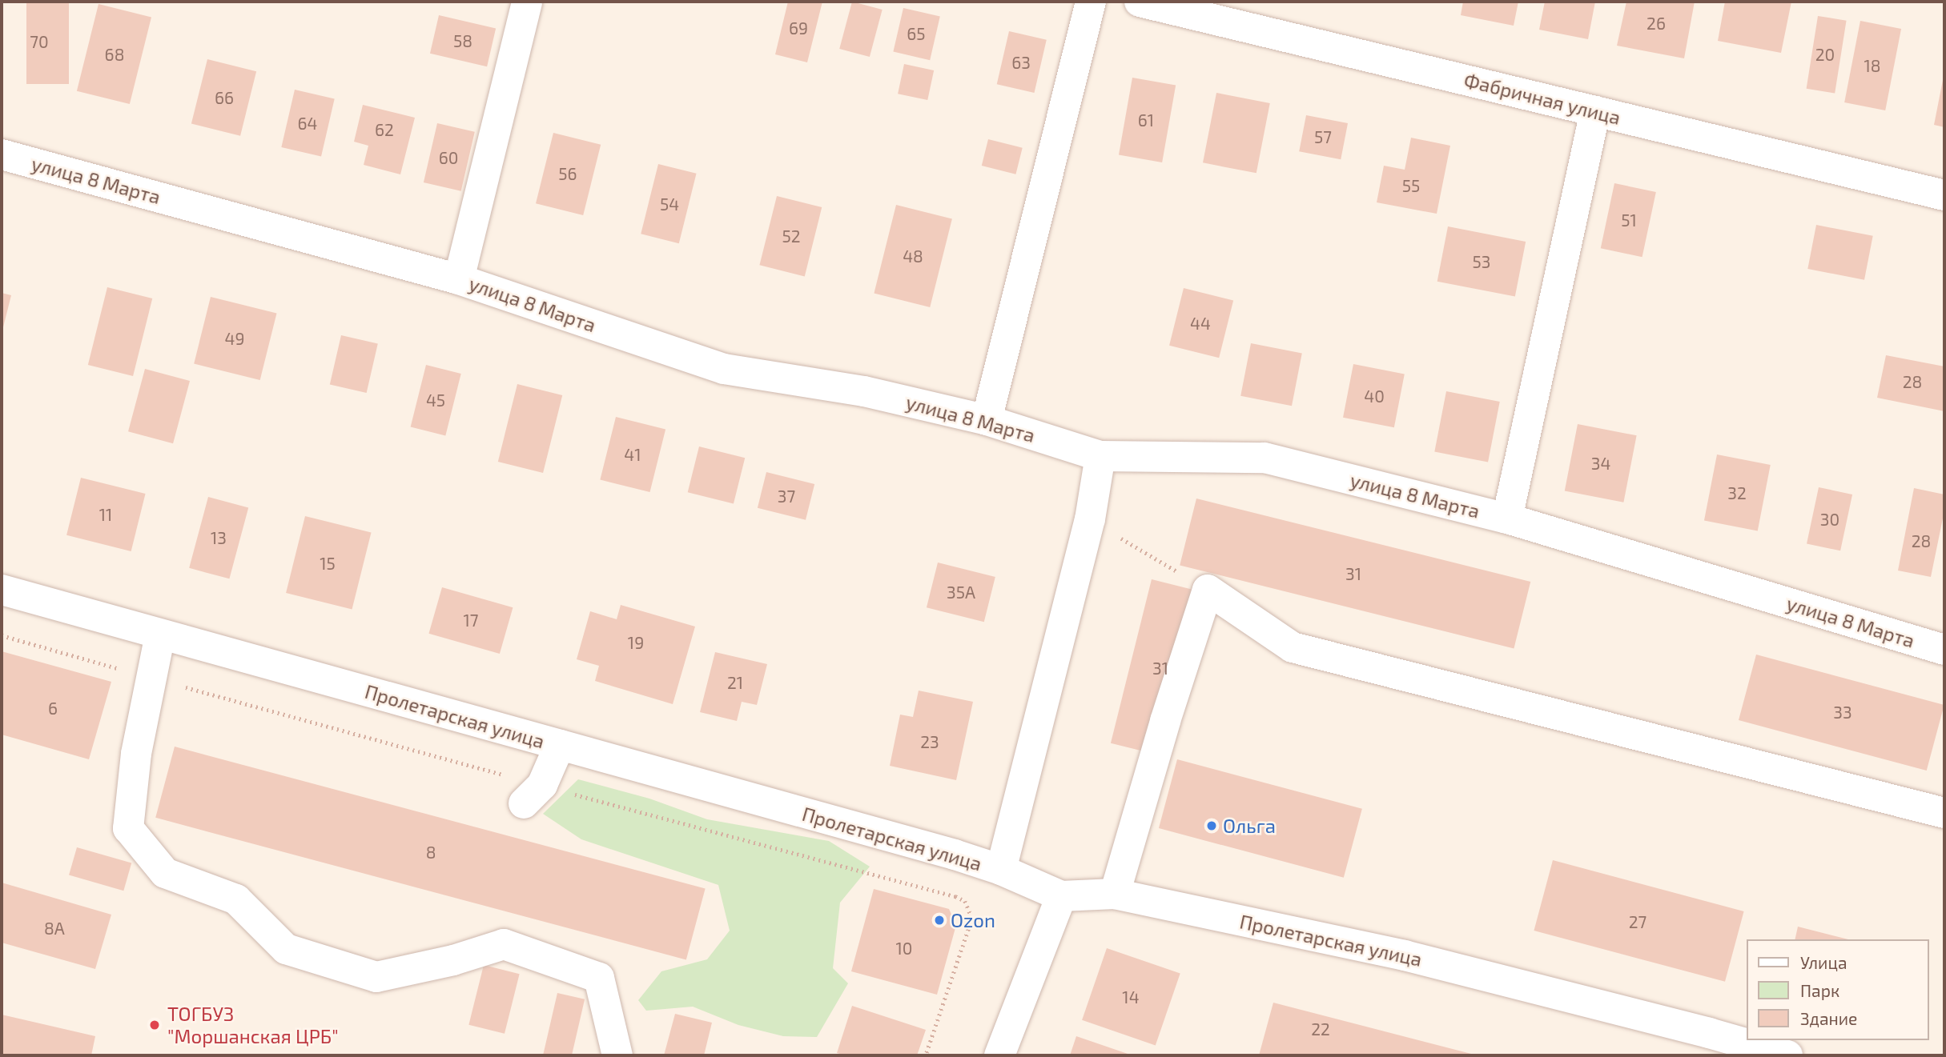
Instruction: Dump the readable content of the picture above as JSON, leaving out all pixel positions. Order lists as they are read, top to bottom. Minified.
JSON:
{"streets":{"street":["Фабричная улица","улица 8 Марта","Пролетарская улица"]},"places":["Ольга","Ozon","ТОГБУЗ \"Моршанская ЦРБ\""],"house_numbers":["26","69","65","58","70","68","20","63","18","66","61","64","62","57","60","56","55","54","51","52","48","53","44","49","28","40","45","41","34","32","37","11","30","13","28","15","31","35А","17","19","31","21","6","33","23","8","27","8А","10","14","22"],"legend":["Улица","Парк","Здание"]}
